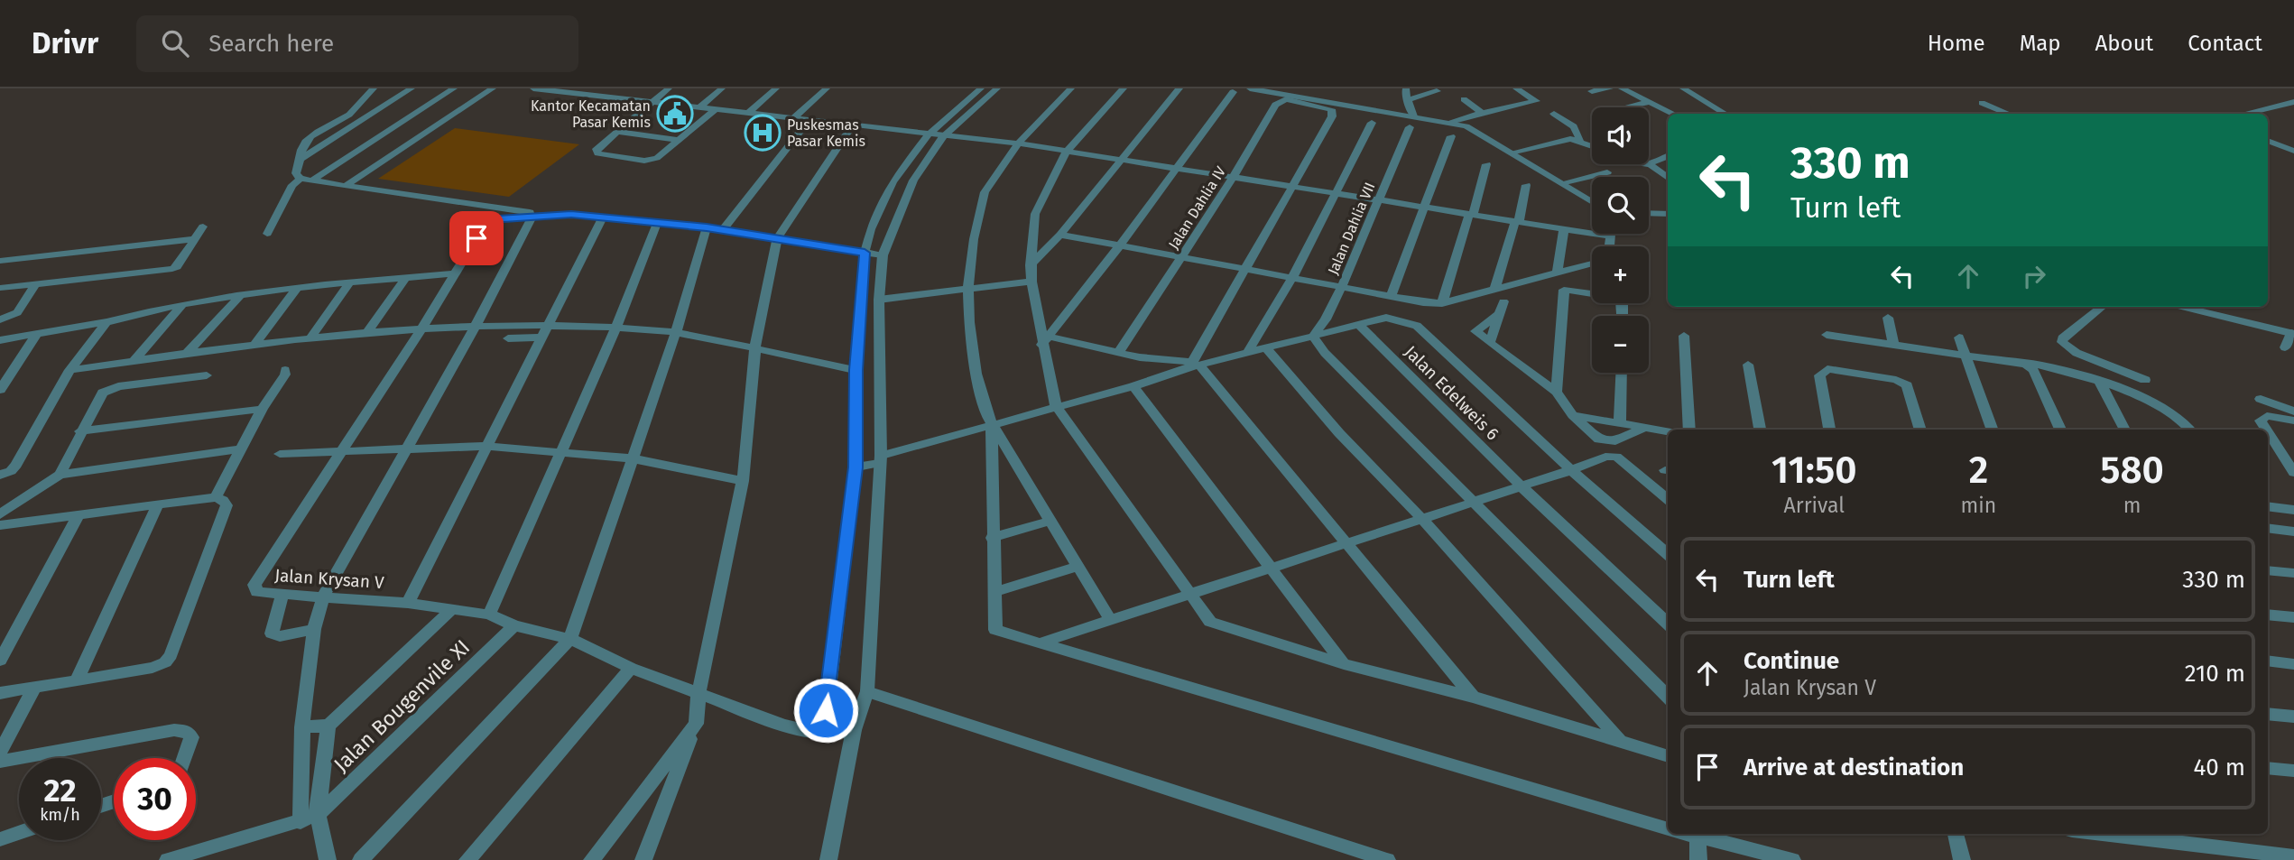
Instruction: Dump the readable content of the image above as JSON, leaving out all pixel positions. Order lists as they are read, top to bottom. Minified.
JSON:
{"streets":{"street":["Jalan Dahlia IV","Jalan Dahlia VII","Jalan Edelweis 6","Jalan Krysan V","Jalan Bougenvile XI"]},"crossings":[["Jalan Krysan V","Jalan Bougenvile XI"]],"places":{"public building":["Kantor Kecamatan Pasar Kemis"],"hospital":["Puskesmas Pasar Kemis"]},"page":{"header":"Drivr","search":"Search here","nav":["Home","Map","About","Contact"],"map_buttons":["+","−"],"turn":["330 m","Turn left"],"eta":["11:50","Arrival","2","min","580","m"],"list":[{"name":"Turn left","value":"330 m"},{"name":"Continue","note":"Jalan Krysan V","value":"210 m"},{"name":"Arrive at destination","value":"40 m"}],"speed":"22 km/h","limit":"30"}}
